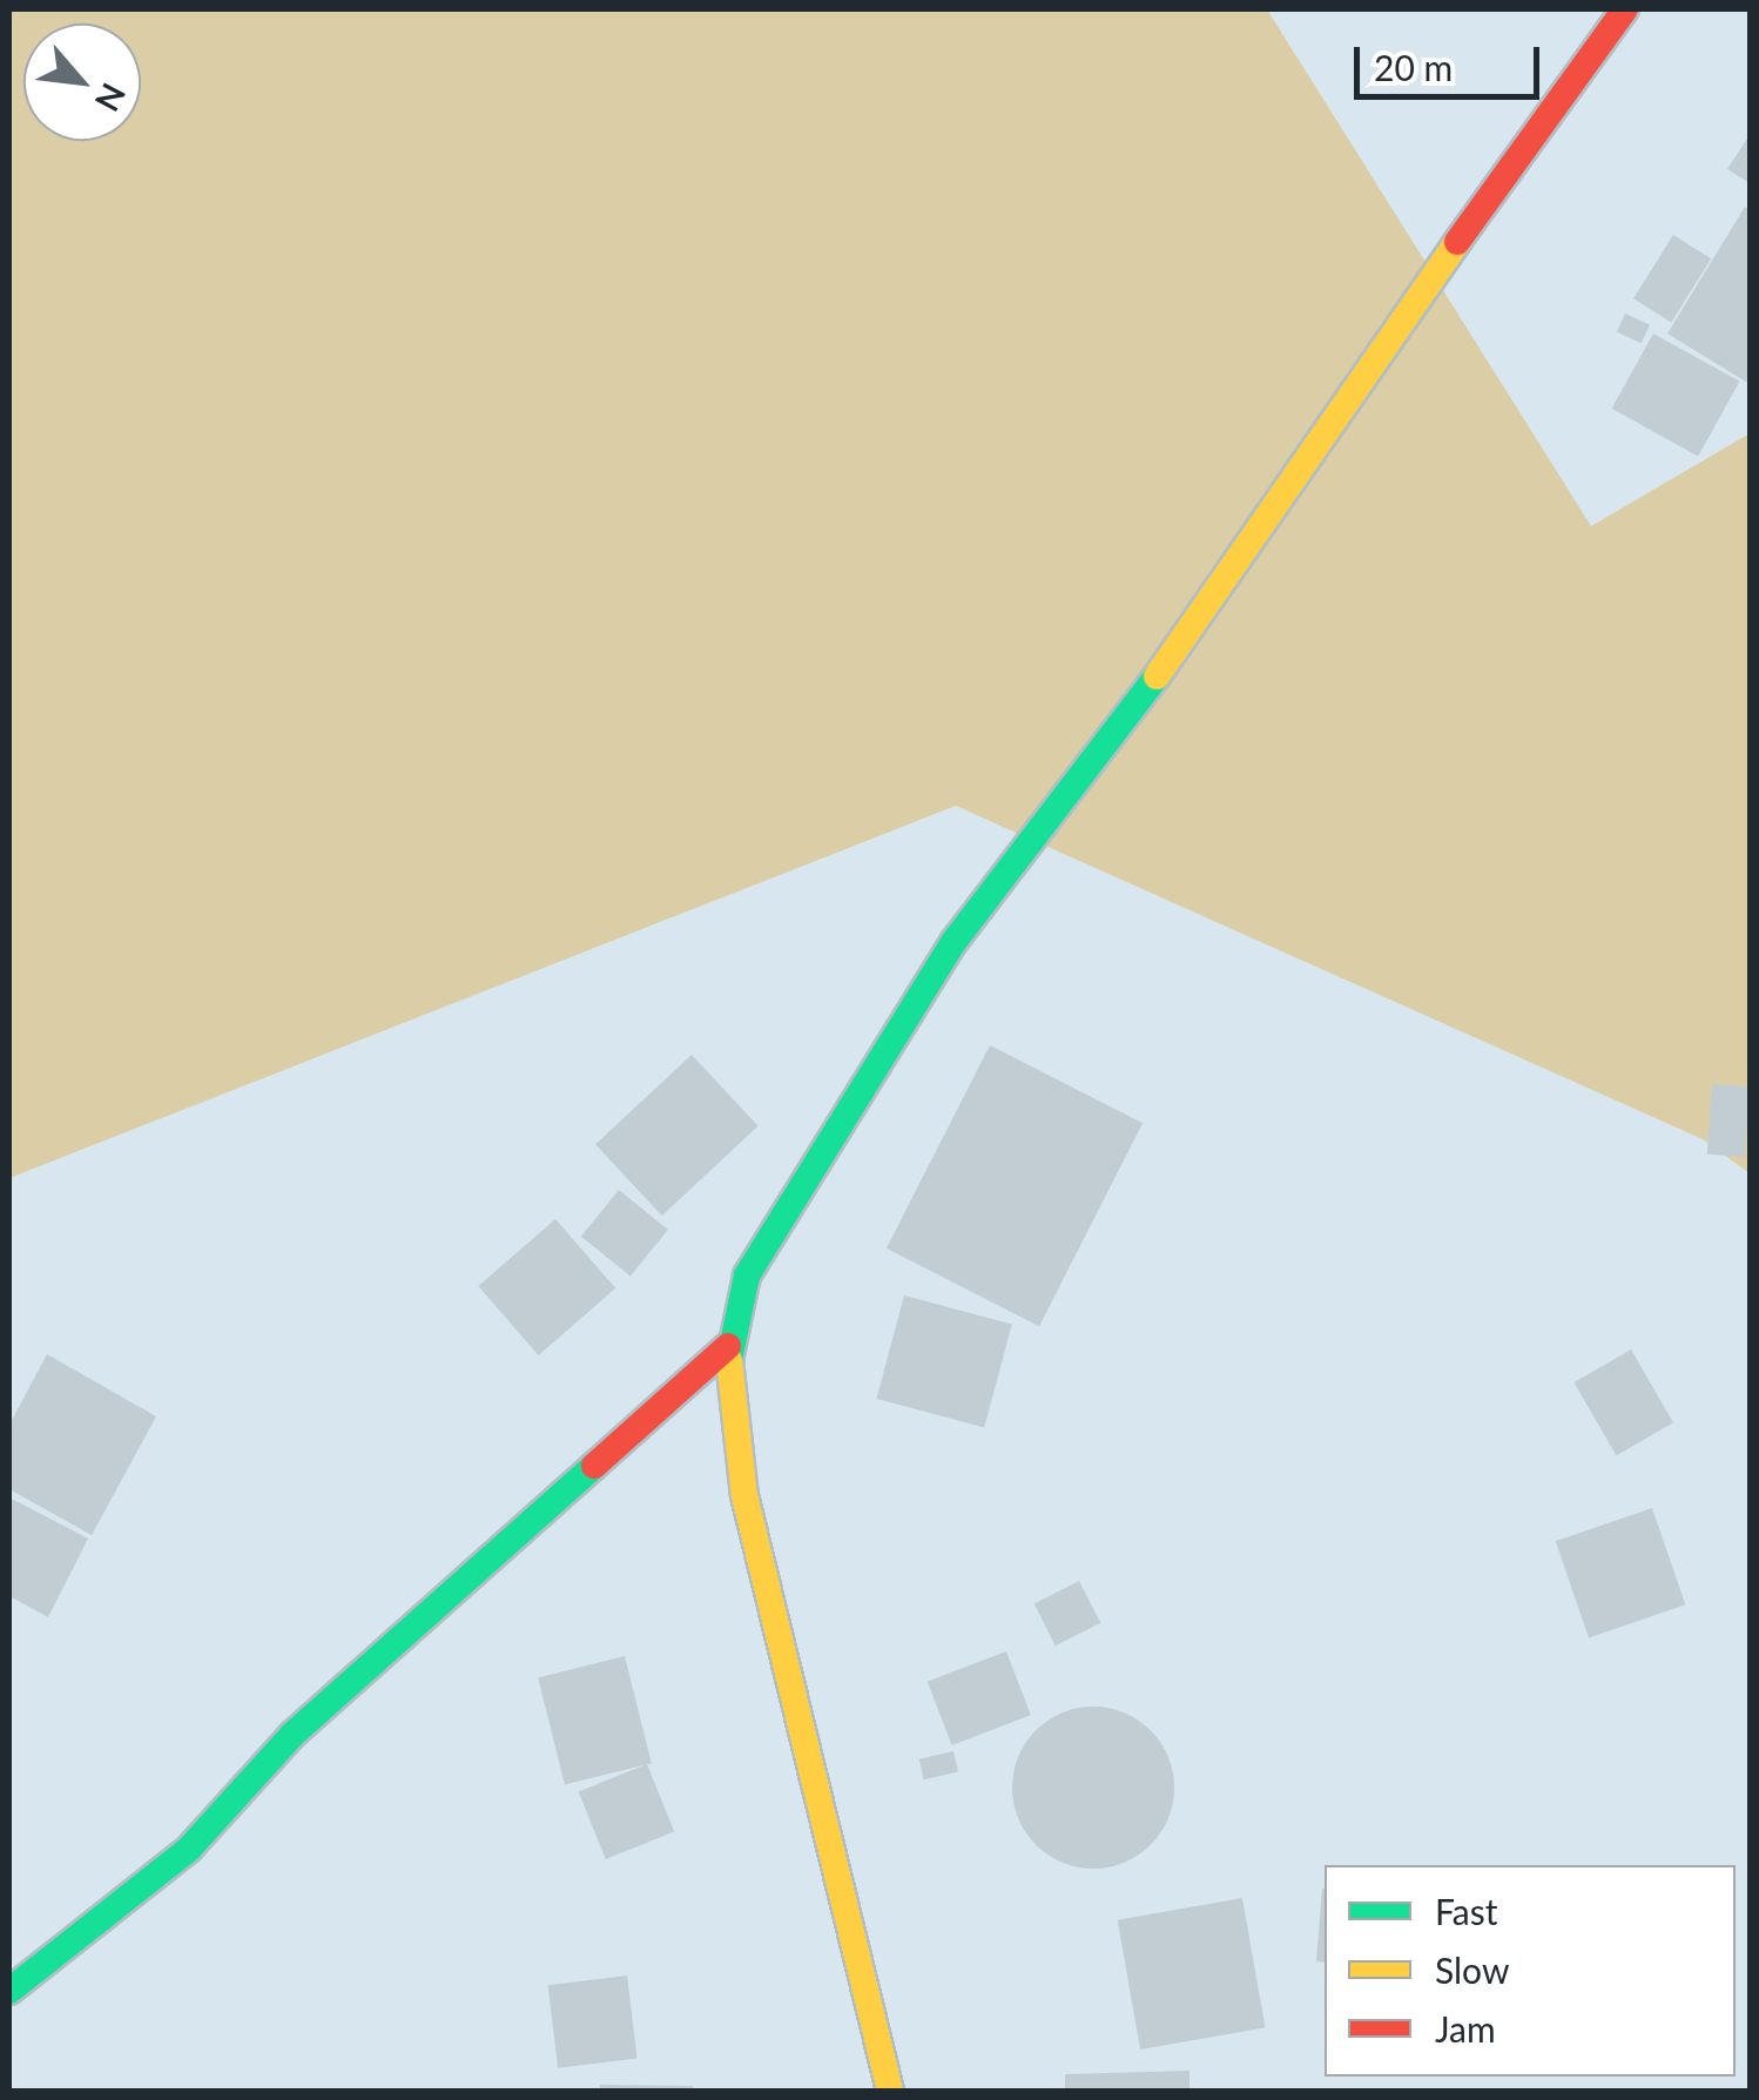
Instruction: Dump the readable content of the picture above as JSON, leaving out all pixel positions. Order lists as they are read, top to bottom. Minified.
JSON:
{"legend":["Fast","Slow","Jam"],"scale_bar":"20 m","north":"bottom right"}
